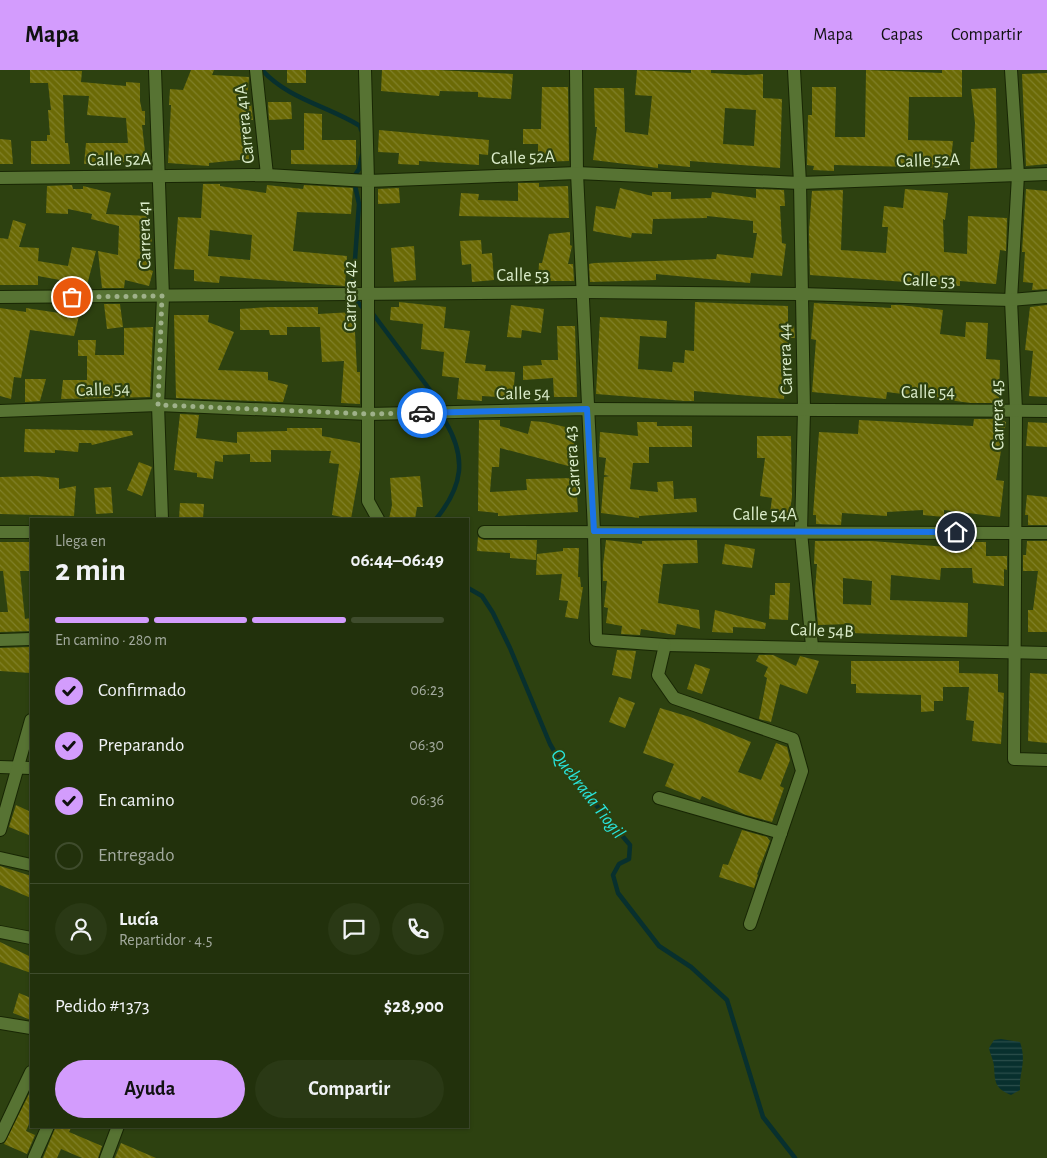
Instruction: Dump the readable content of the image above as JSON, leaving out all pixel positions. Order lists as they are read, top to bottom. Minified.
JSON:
{"streets":{"street":["Carrera 41A","Calle 52A","Carrera 41","Calle 53","Carrera 42","Carrera 44","Calle 54","Carrera 45","Carrera 43","Calle 54A","Calle 54B"]},"crossings":[["Carrera 41A","Calle 52A"],["Calle 52A","Carrera 41"],["Calle 52A","Carrera 42"],["Calle 52A","Carrera 44"],["Calle 52A","Carrera 45"],["Calle 52A","Carrera 43"],["Carrera 41","Calle 53"],["Carrera 41","Calle 54"],["Calle 53","Carrera 42"],["Calle 53","Carrera 44"],["Calle 53","Carrera 45"],["Calle 53","Carrera 43"],["Carrera 42","Calle 54"],["Carrera 44","Calle 54"],["Carrera 44","Calle 54A"],["Carrera 44","Calle 54B"],["Calle 54","Carrera 45"],["Calle 54","Carrera 43"],["Carrera 45","Calle 54A"],["Carrera 45","Calle 54B"],["Carrera 43","Calle 54A"],["Carrera 43","Calle 54B"]],"water":["Quebrada Tiogil"],"page":{"header":"Mapa","nav":["Mapa","Capas","Compartir"],"heading":["2 min","Llega en","06:44–06:49"],"panel":["Lucía","Repartidor · 4.5","Pedido #1373","$28,900"],"bar":"En camino · 280 m","list":[["Confirmado","06:23"],["Preparando","06:30"],["En camino","06:36"],"Entregado"],"buttons":["Ayuda","Compartir"]}}
